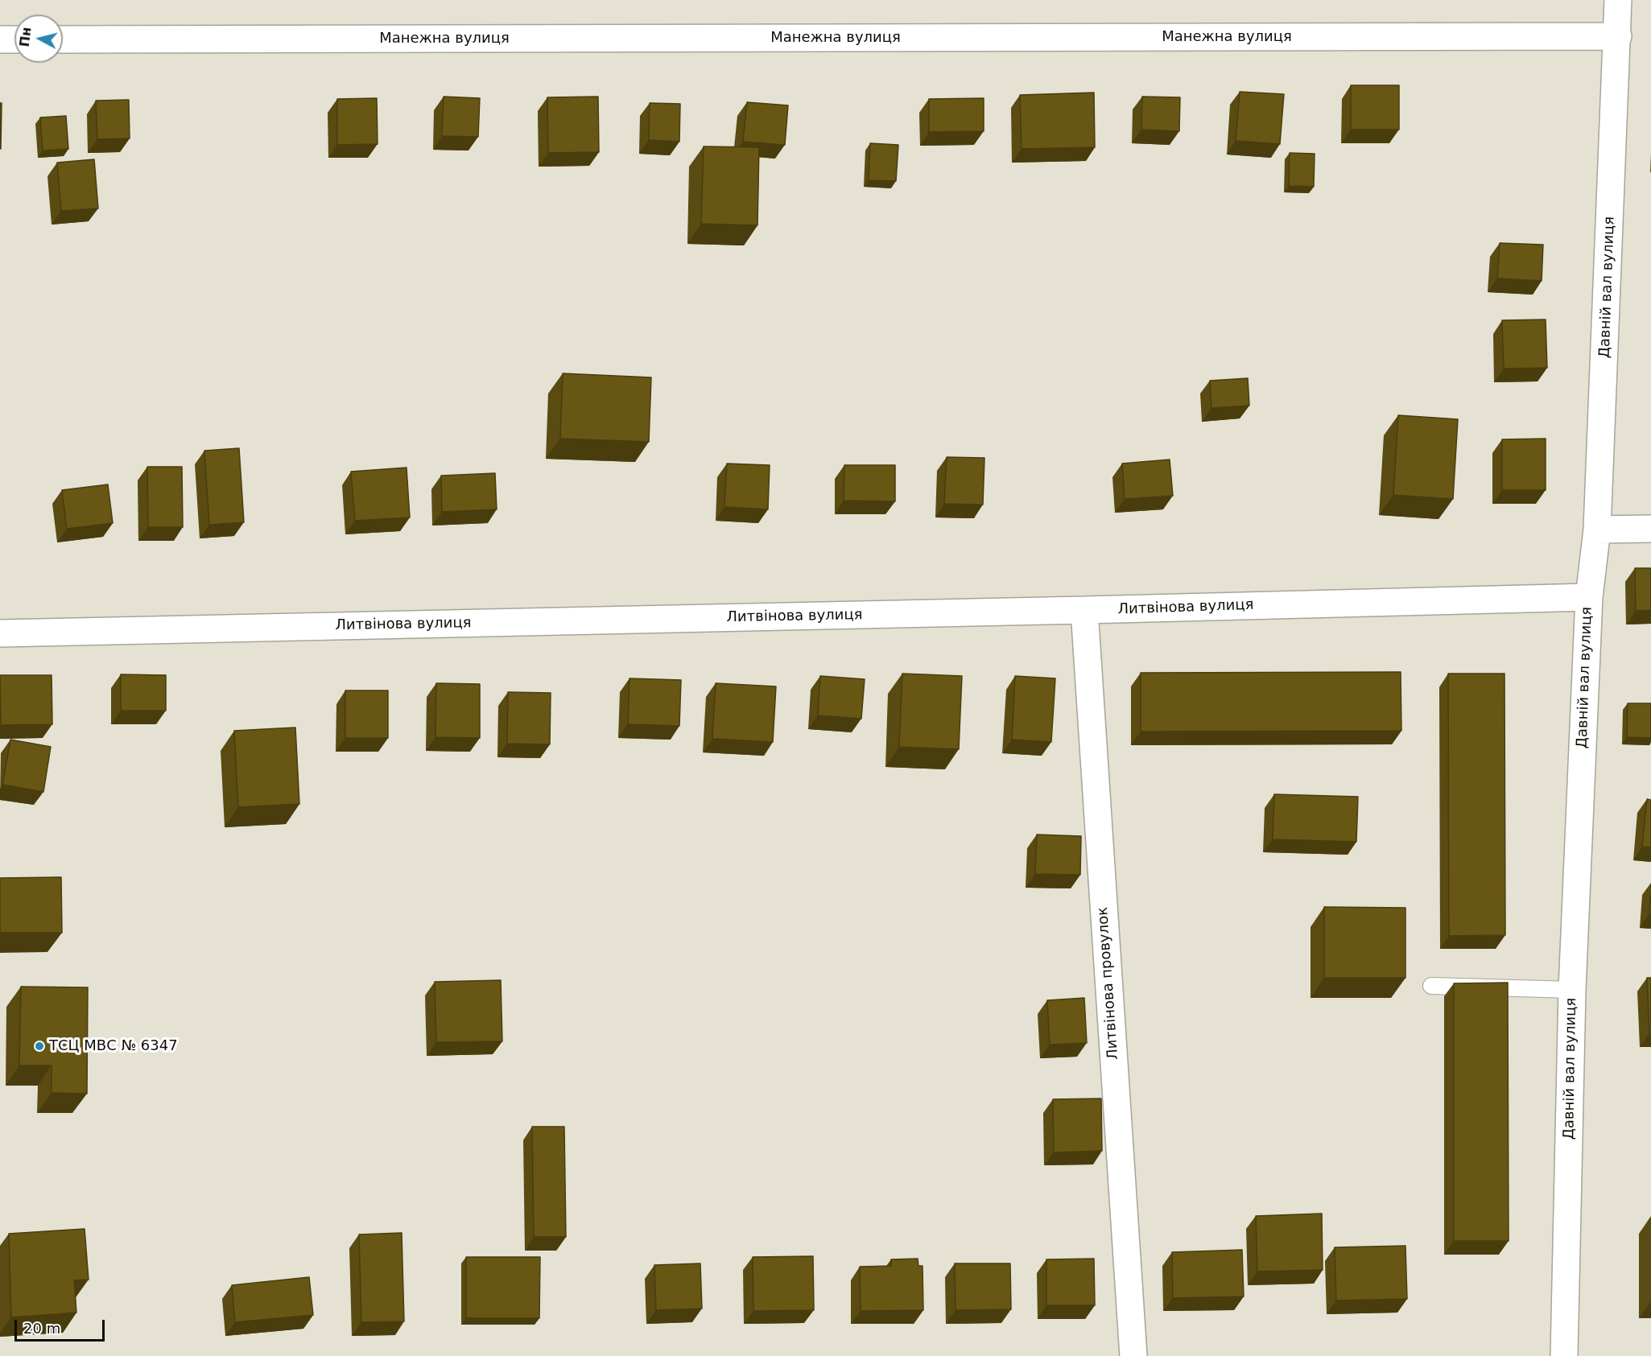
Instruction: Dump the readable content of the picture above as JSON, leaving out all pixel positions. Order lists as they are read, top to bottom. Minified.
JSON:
{"streets":{"street":["Манежна вулиця","Давній вал вулиця","Литвінова вулиця","Литвінова провулок"]},"crossings":[["Манежна вулиця","Давній вал вулиця"],["Давній вал вулиця","Литвінова вулиця"],["Литвінова вулиця","Литвінова провулок"]],"places":["ТСЦ МВС № 6347"],"scale_bar":"20 m","north":"left"}
